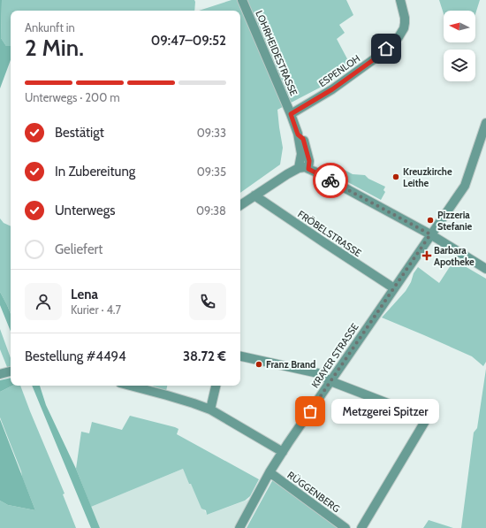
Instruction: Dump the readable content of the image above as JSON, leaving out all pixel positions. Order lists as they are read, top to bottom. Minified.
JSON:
{"streets":{"street":["LOHRHEIDESTRASSE","ESPENLOH","FRÖBELSTRASSE","KRAYER STRASSE","RÜGGENBERG"]},"crossings":[["LOHRHEIDESTRASSE","ESPENLOH"],["FRÖBELSTRASSE","KRAYER STRASSE"],["KRAYER STRASSE","RÜGGENBERG"]],"places":{"other":["Kreuzkirche Leithe","Pizzeria Stefanie","Franz Brand","Metzgerei Spitzer"],"health":["Barbara Apotheke"]},"north":"left","page":{"heading":["2 Min.","Ankunft in","09:47–09:52"],"panel":["Lena","Kurier · 4.7","Bestellung #4494","38.72 €"],"bar":"Unterwegs · 200 m","list":[["Bestätigt","09:33"],["In Zubereitung","09:35"],["Unterwegs","09:38"],"Geliefert"],"bubble":"Metzgerei Spitzer"}}
